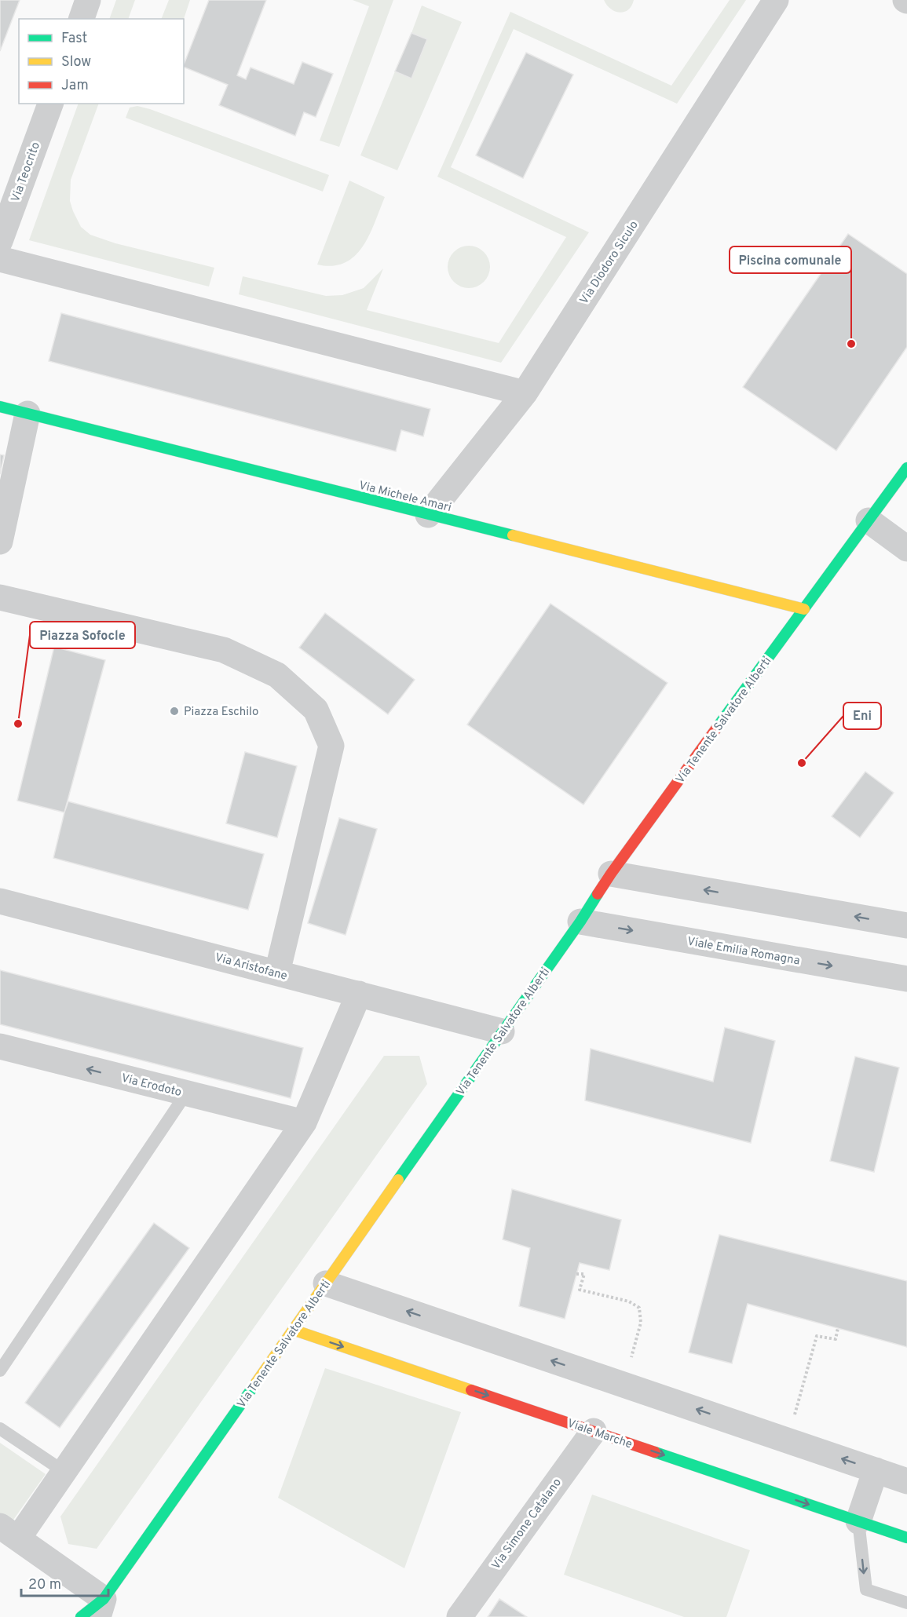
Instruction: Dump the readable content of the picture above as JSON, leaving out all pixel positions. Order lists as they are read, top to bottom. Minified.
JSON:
{"streets":{"street":["Via Teocrito","Via Diodoro Siculo","Via Michele Amari","Via Tenente Salvatore Alberti","Viale Emilia Romagna","Via Aristofane","Via Erodoto","Viale Marche","Via Simone Catalano"]},"crossings":[["Via Diodoro Siculo","Via Michele Amari"],["Via Michele Amari","Via Tenente Salvatore Alberti"],["Via Tenente Salvatore Alberti","Viale Emilia Romagna"],["Via Tenente Salvatore Alberti","Via Aristofane"],["Via Tenente Salvatore Alberti","Viale Marche"],["Viale Marche","Via Simone Catalano"]],"one_way":["Via Erodoto"],"places":["Piscina comunale","Piazza Eschilo","Piazza Sofocle","Eni"],"legend":["Fast","Slow","Jam"],"scale_bar":"20 m"}
